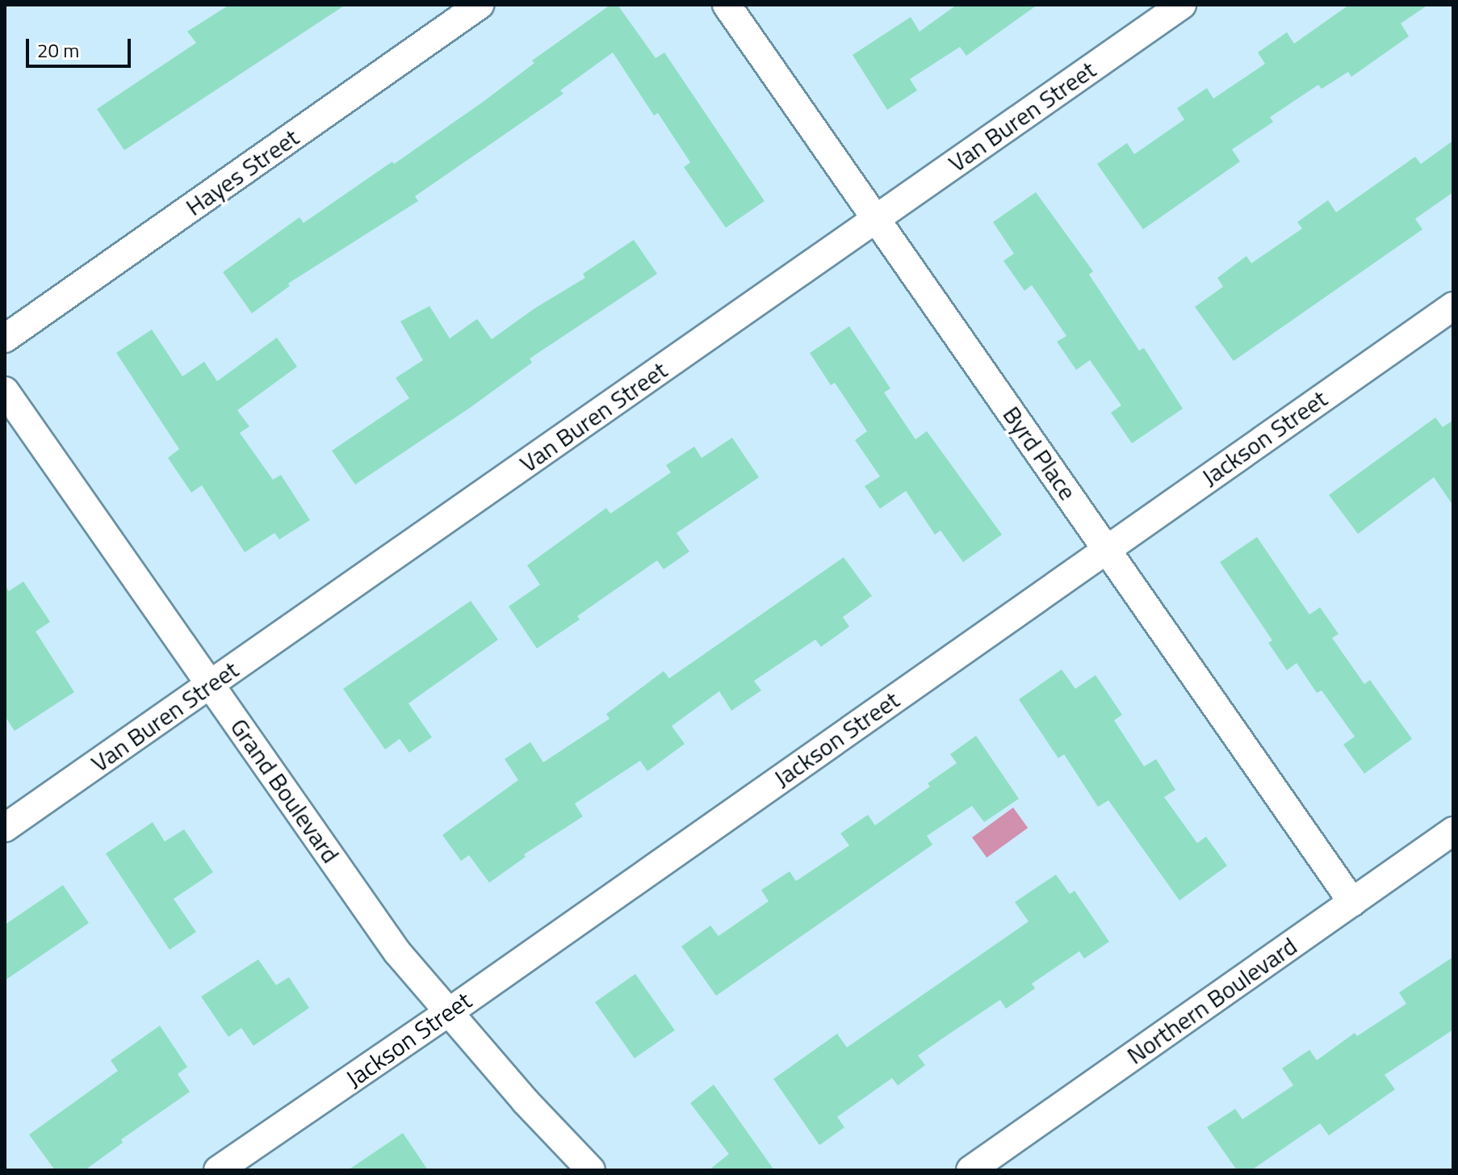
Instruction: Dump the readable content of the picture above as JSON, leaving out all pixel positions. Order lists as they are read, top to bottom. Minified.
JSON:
{"streets":{"street":["Van Buren Street","Hayes Street","Jackson Street","Byrd Place","Grand Boulevard","Northern Boulevard"]},"crossings":[["Van Buren Street","Byrd Place"],["Van Buren Street","Grand Boulevard"],["Jackson Street","Byrd Place"],["Jackson Street","Grand Boulevard"],["Byrd Place","Northern Boulevard"]],"scale_bar":"20 m"}
